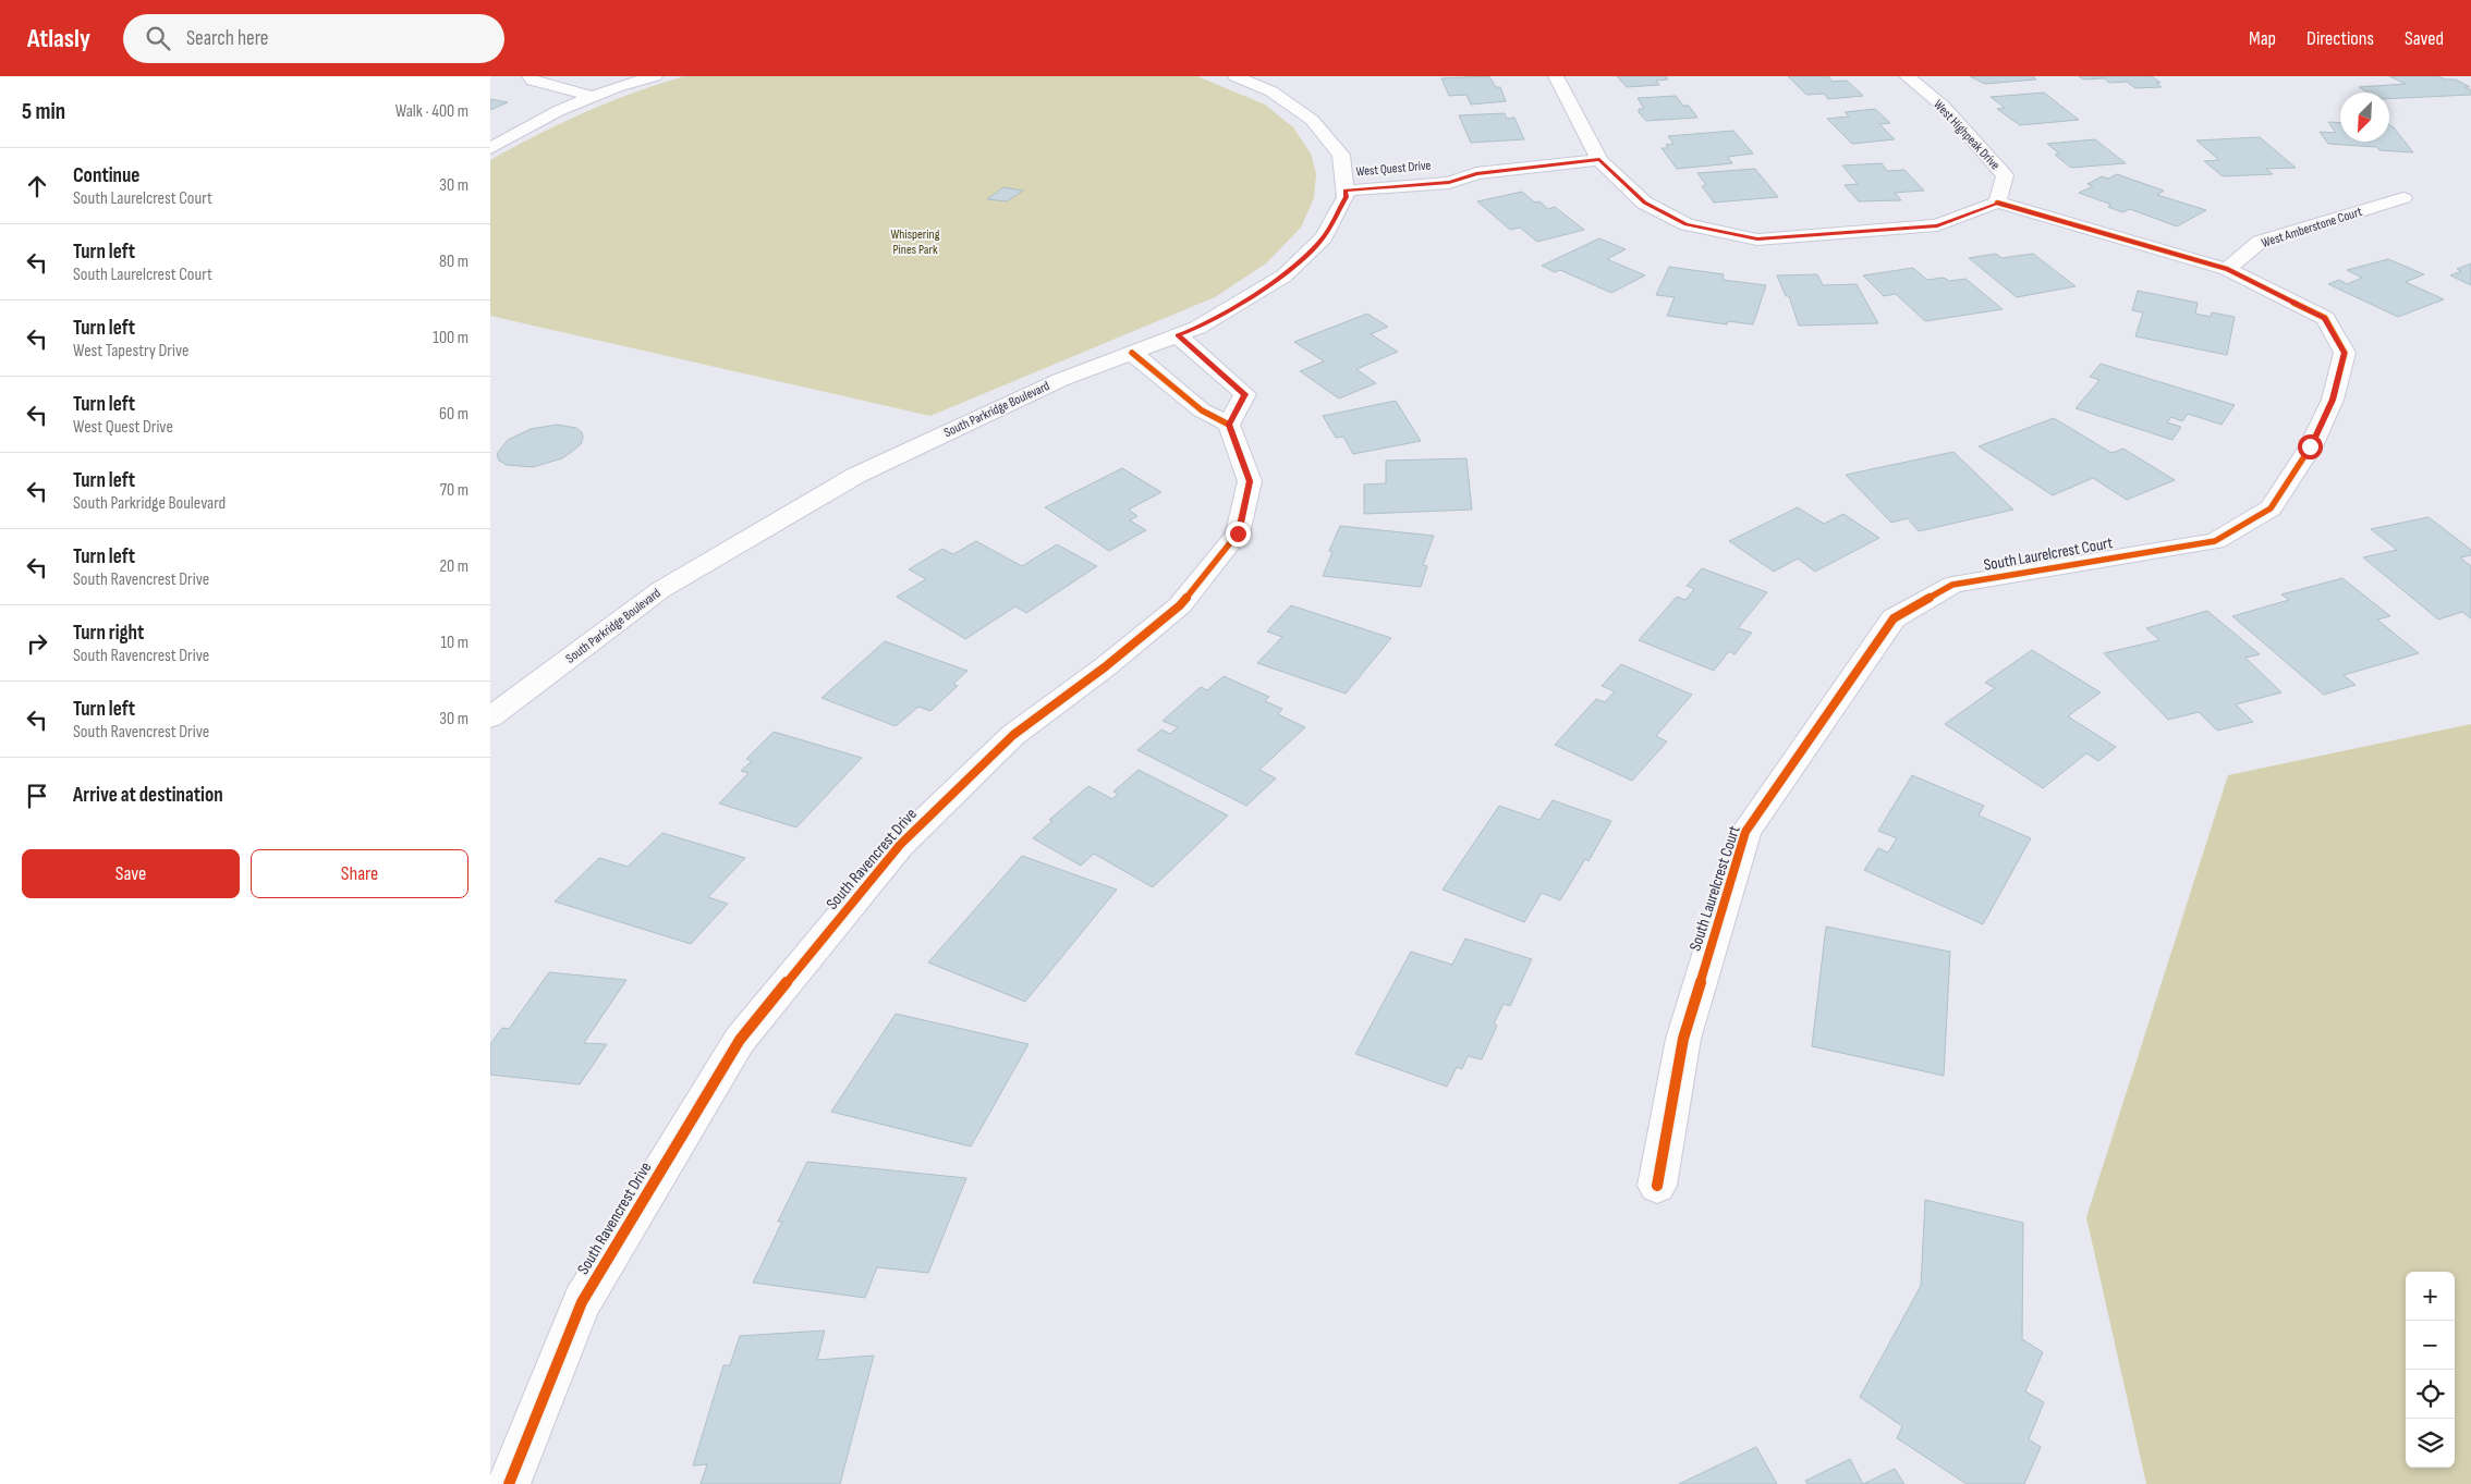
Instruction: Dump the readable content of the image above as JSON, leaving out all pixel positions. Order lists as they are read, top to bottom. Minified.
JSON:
{"streets":{"street":["West Highpeak Drive","West Quest Drive","West Amberstone Court","South Parkridge Boulevard","South Laurelcrest Court","South Ravencrest Drive"]},"crossings":[["West Highpeak Drive","South Laurelcrest Court"],["West Quest Drive","South Parkridge Boulevard"],["West Amberstone Court","South Laurelcrest Court"]],"parks":["Whispering Pines Park"],"north":"bottom left","page":{"header":"Atlasly","search":"Search here","nav":["Map","Directions","Saved"],"heading":["5 min","Walk · 400 m"],"list":[["Continue","South Laurelcrest Court","30 m"],["Turn left","South Laurelcrest Court","80 m"],["Turn left","West Tapestry Drive","100 m"],["Turn left","West Quest Drive","60 m"],["Turn left","South Parkridge Boulevard","70 m"],["Turn left","South Ravencrest Drive","20 m"],["Turn right","South Ravencrest Drive","10 m"],["Turn left","South Ravencrest Drive","30 m"],"Arrive at destination"],"buttons":["Save","Share"],"map_buttons":["+","−"]}}
